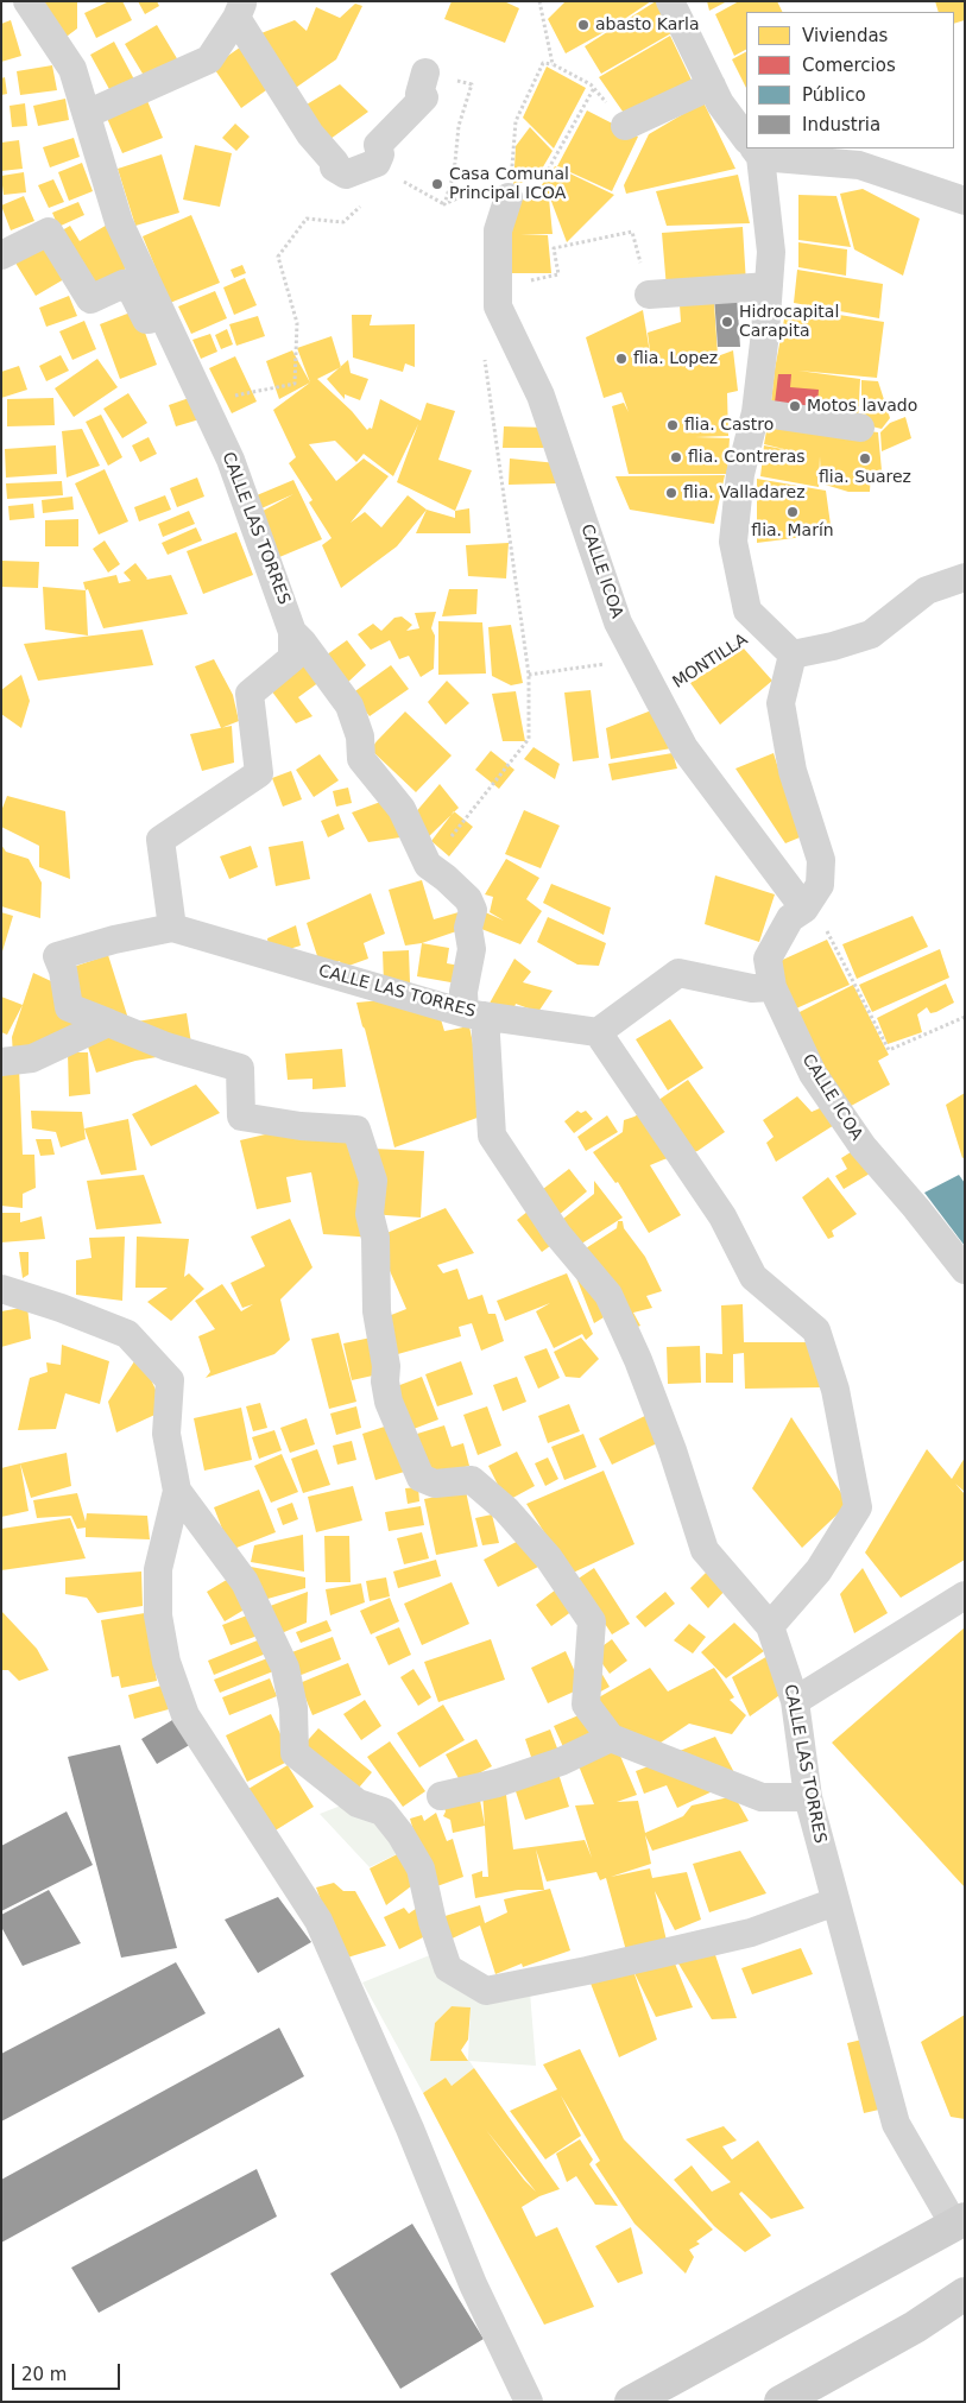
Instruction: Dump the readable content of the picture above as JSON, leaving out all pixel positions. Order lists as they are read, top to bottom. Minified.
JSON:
{"streets":{"street":["CALLE LAS TORRES","CALLE ICOA"],"path":["MONTILLA"]},"crossings":[["CALLE ICOA","MONTILLA"]],"places":["abasto Karla","Casa Comunal Principal ICOA","Hidrocapital Carapita","flia. Lopez","Motos lavado","flia. Castro","flia. Contreras","flia. Suarez","flia. Valladarez","flia. Marín"],"legend":["Viviendas","Comercios","Público","Industria"],"scale_bar":"20 m"}
